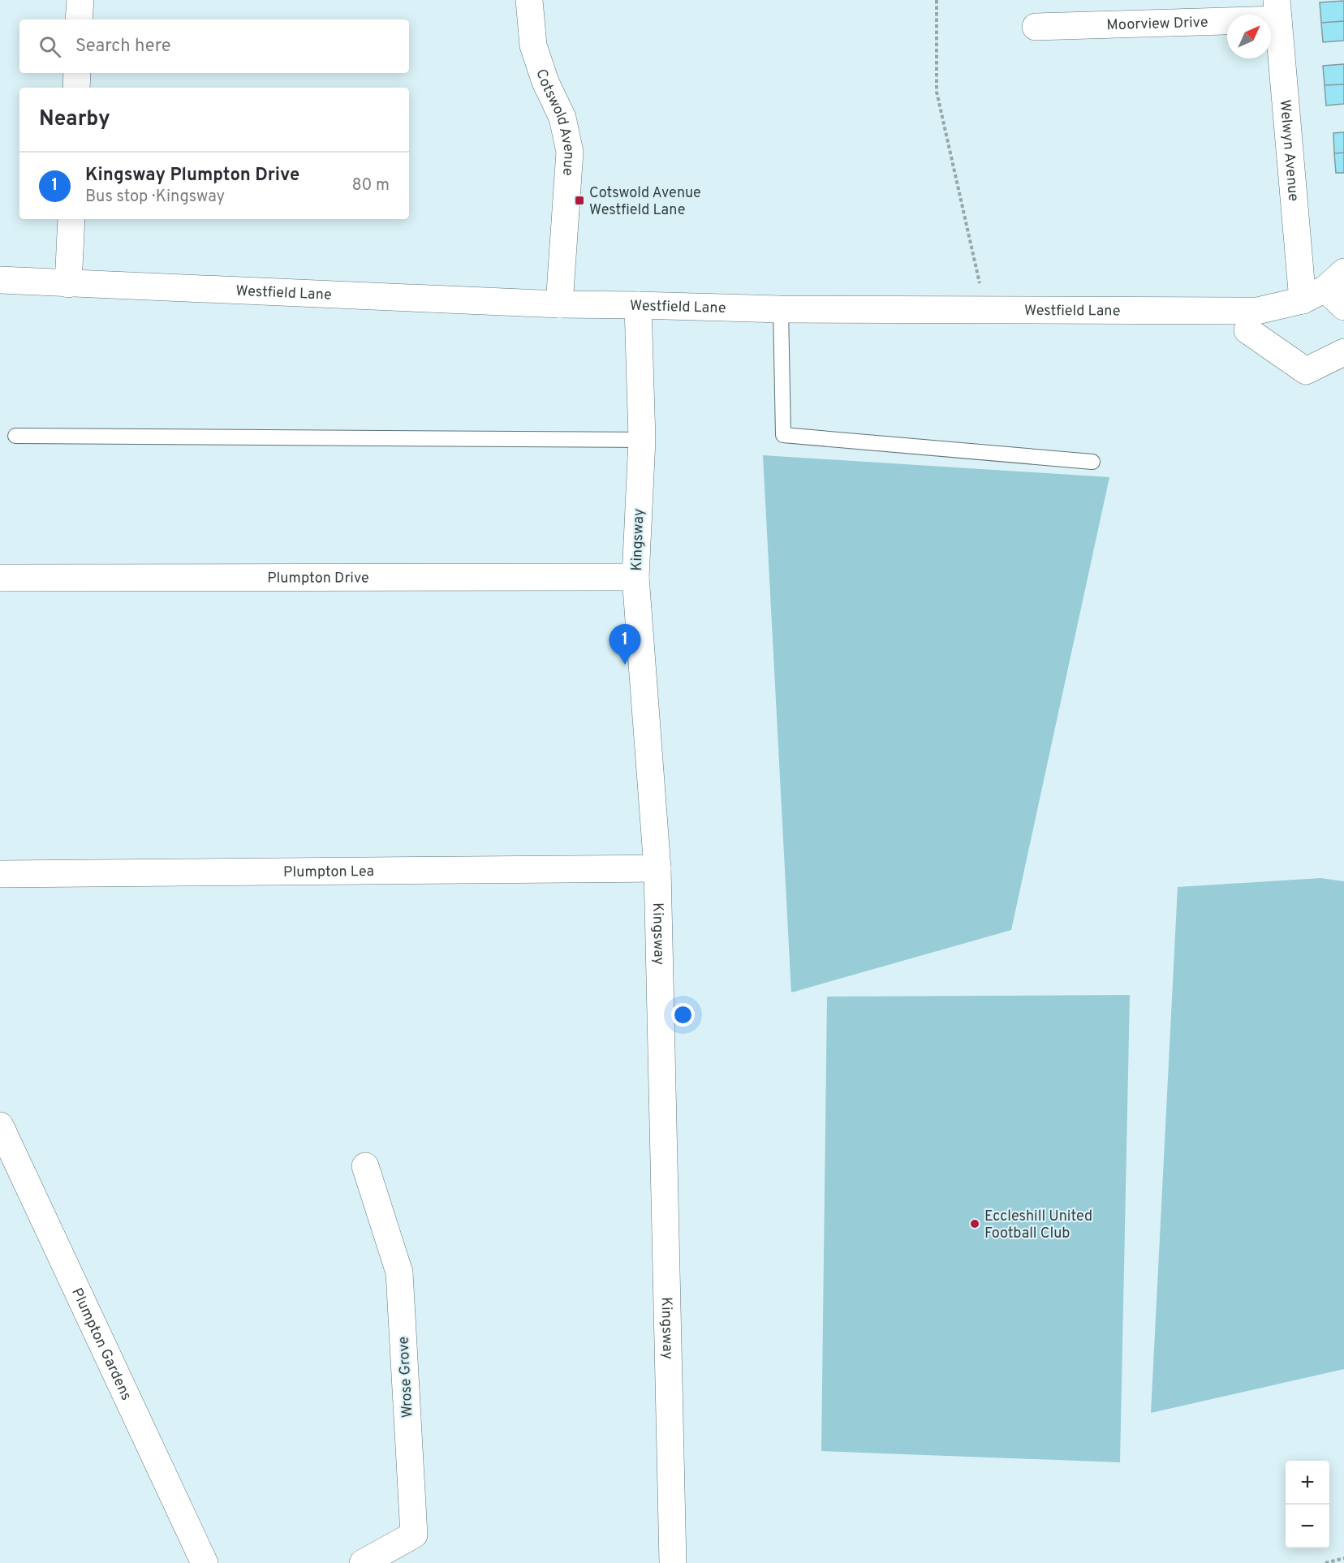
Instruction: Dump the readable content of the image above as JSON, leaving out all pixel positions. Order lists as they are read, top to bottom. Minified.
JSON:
{"streets":{"street":["Moorview Drive","Cotswold Avenue","Welwyn Avenue","Westfield Lane","Kingsway","Plumpton Drive","Plumpton Lea","Plumpton Gardens","Wrose Grove"]},"crossings":[["Moorview Drive","Welwyn Avenue"],["Cotswold Avenue","Westfield Lane"],["Welwyn Avenue","Westfield Lane"],["Westfield Lane","Kingsway"],["Kingsway","Plumpton Drive"],["Kingsway","Plumpton Lea"]],"places":{"transit":["Cotswold Avenue Westfield Lane"],"other":["Eccleshill United Football Club"]},"north":"top right","page":{"search":"Search here","heading":"Nearby","list":[{"mark":"1","name":"Kingsway Plumpton Drive","note":"Bus stop · Kingsway","value":"80 m"}],"pins":"1","map_buttons":["+","−"]}}
